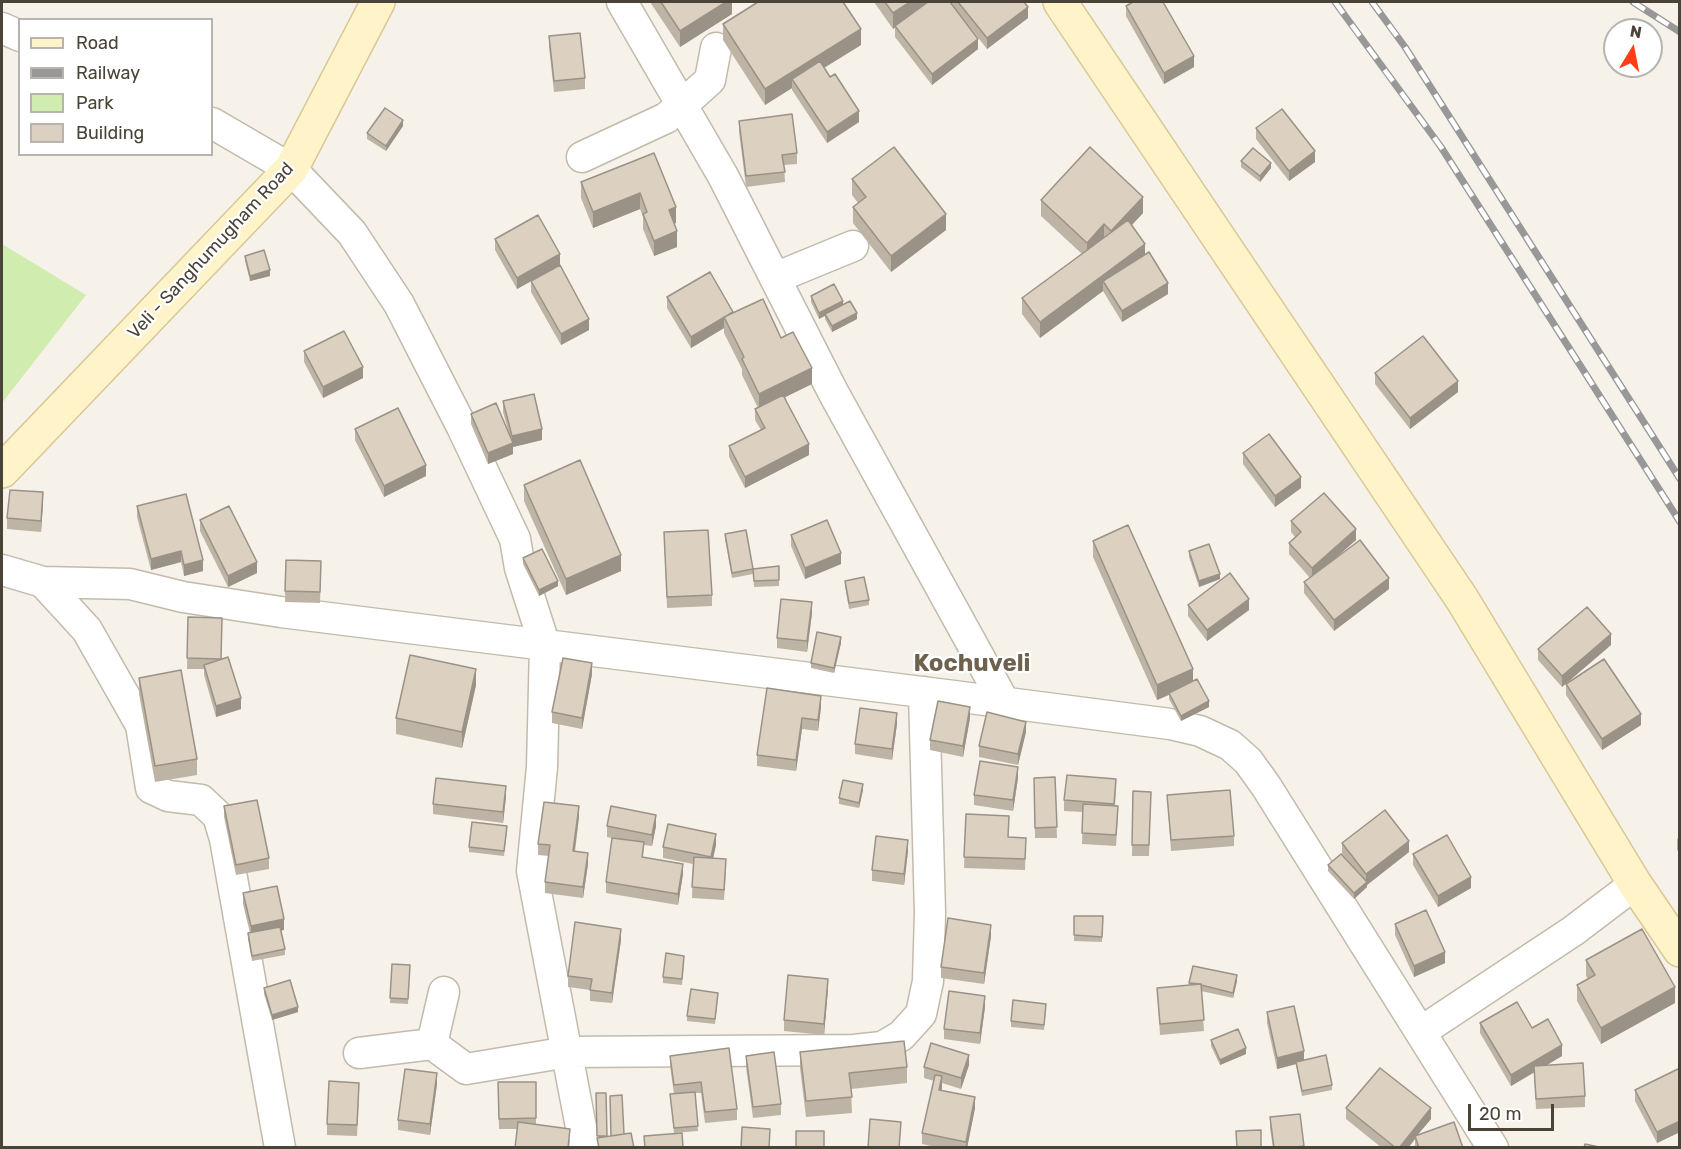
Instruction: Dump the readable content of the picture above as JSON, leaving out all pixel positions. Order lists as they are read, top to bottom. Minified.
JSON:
{"streets":{"main road":["Veli - Sanghumugham Road"]},"districts":["Kochuveli"],"legend":["Road","Railway","Park","Building"],"scale_bar":"20 m","north":"top"}
